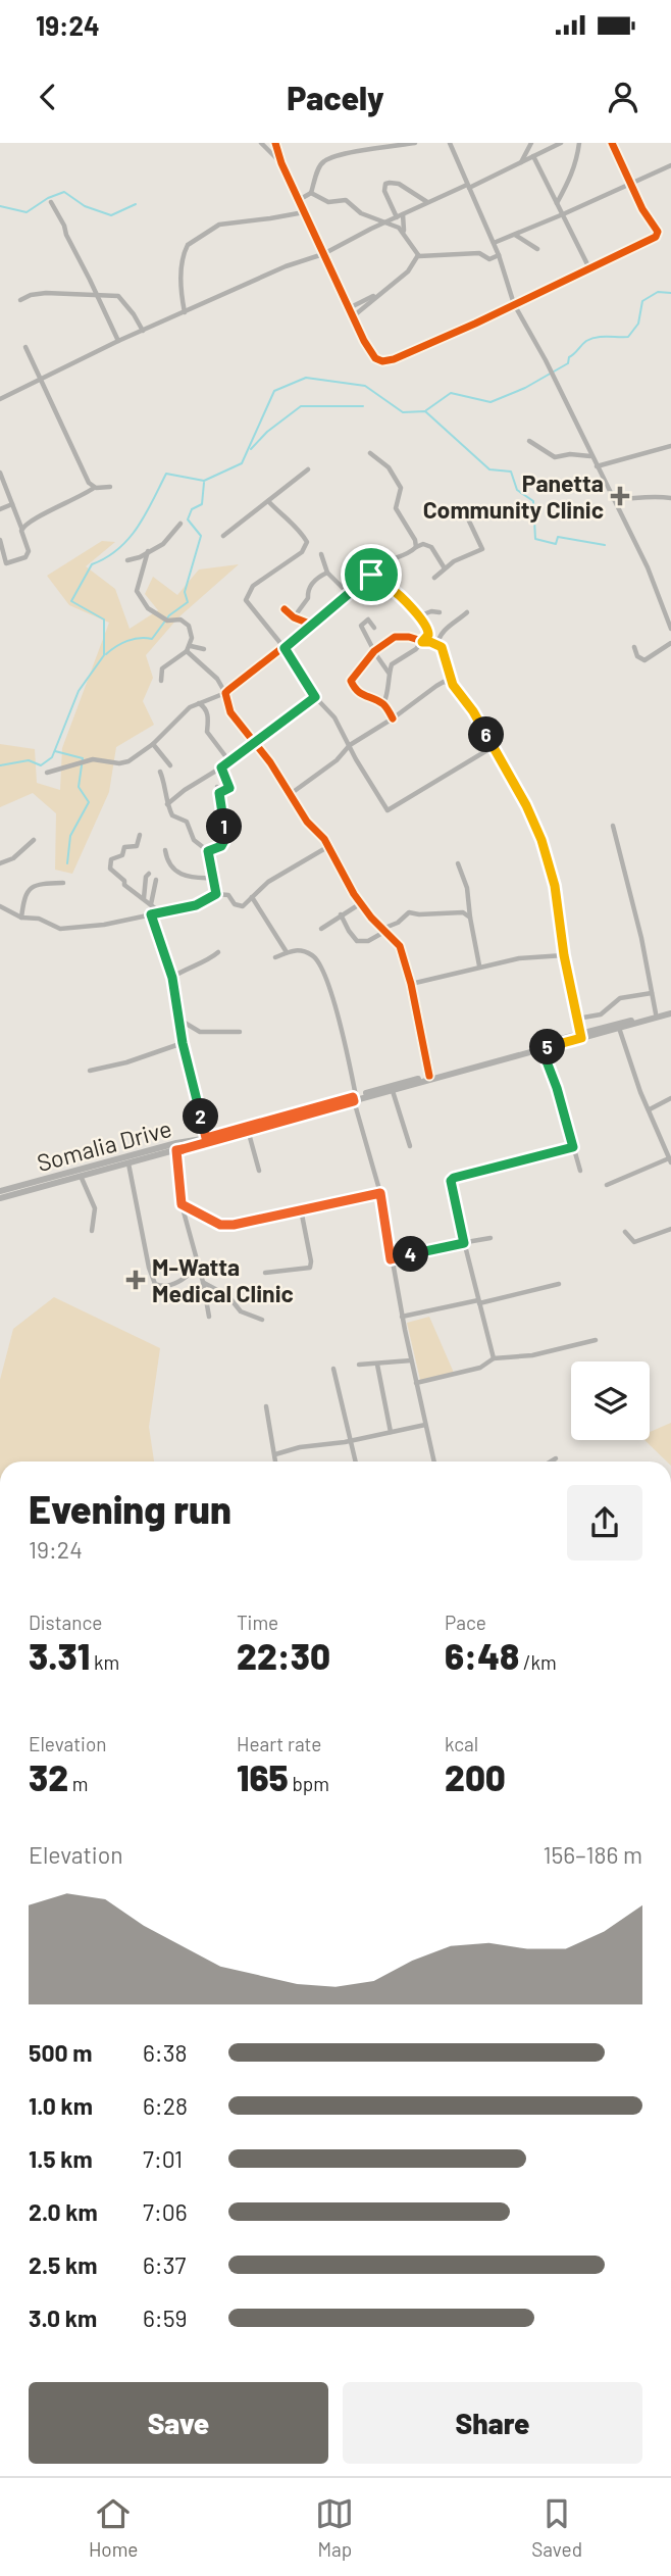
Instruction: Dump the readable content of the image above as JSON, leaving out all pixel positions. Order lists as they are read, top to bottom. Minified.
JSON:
{"streets":{"main road":["Somalia Drive"]},"places":{"health":["Panetta Community Clinic","M-Watta Medical Clinic"]},"page":{"status":"19:24","header":"Pacely","pins":["6","1","5","2","4"],"heading":["Evening run","19:24"],"stats":[["Distance","3.31 km"],["Time","22:30"],["Pace","6:48 /km"],["Elevation","32 m"],["Heart rate","165 bpm"],["kcal","200"]],"chart":["Elevation","156–186 m"],"list":[{"name":"500 m","note":"6:38"},{"name":"1.0 km","note":"6:28"},{"name":"1.5 km","note":"7:01"},{"name":"2.0 km","note":"7:06"},{"name":"2.5 km","note":"6:37"},{"name":"3.0 km","note":"6:59"}],"buttons":["Save","Share"],"tabs":["Home","Map","Saved"]}}
